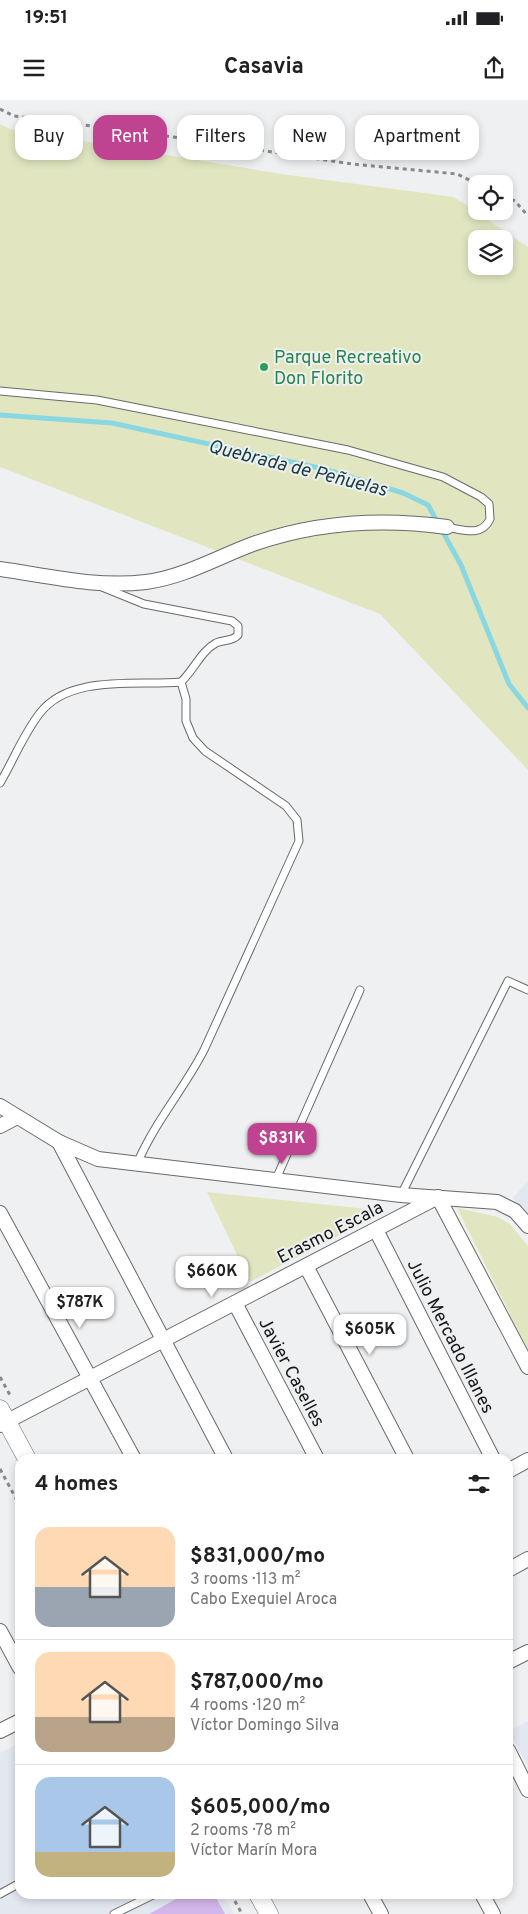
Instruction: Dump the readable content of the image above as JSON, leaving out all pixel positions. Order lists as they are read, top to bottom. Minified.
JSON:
{"streets":{"street":["Erasmo Escala","Julio Mercado Illanes","Javier Caselles"]},"crossings":[["Erasmo Escala","Julio Mercado Illanes"],["Erasmo Escala","Javier Caselles"]],"water":["Quebrada de Peñuelas"],"places":["Parque Recreativo Don Florito"],"page":{"status":"19:51","header":"Casavia","chip":["Buy","Rent","Filters","New","Apartment"],"price":["$831K","$660K","$787K","$605K"],"heading":"4 homes","list":[{"name":"$831,000/mo","note":"3 rooms · 113 m² · Cabo Exequiel Aroca"},{"name":"$787,000/mo","note":"4 rooms · 120 m² · Víctor Domingo Silva"},{"name":"$605,000/mo","note":"2 rooms · 78 m² · Víctor Marín Mora"}]}}
